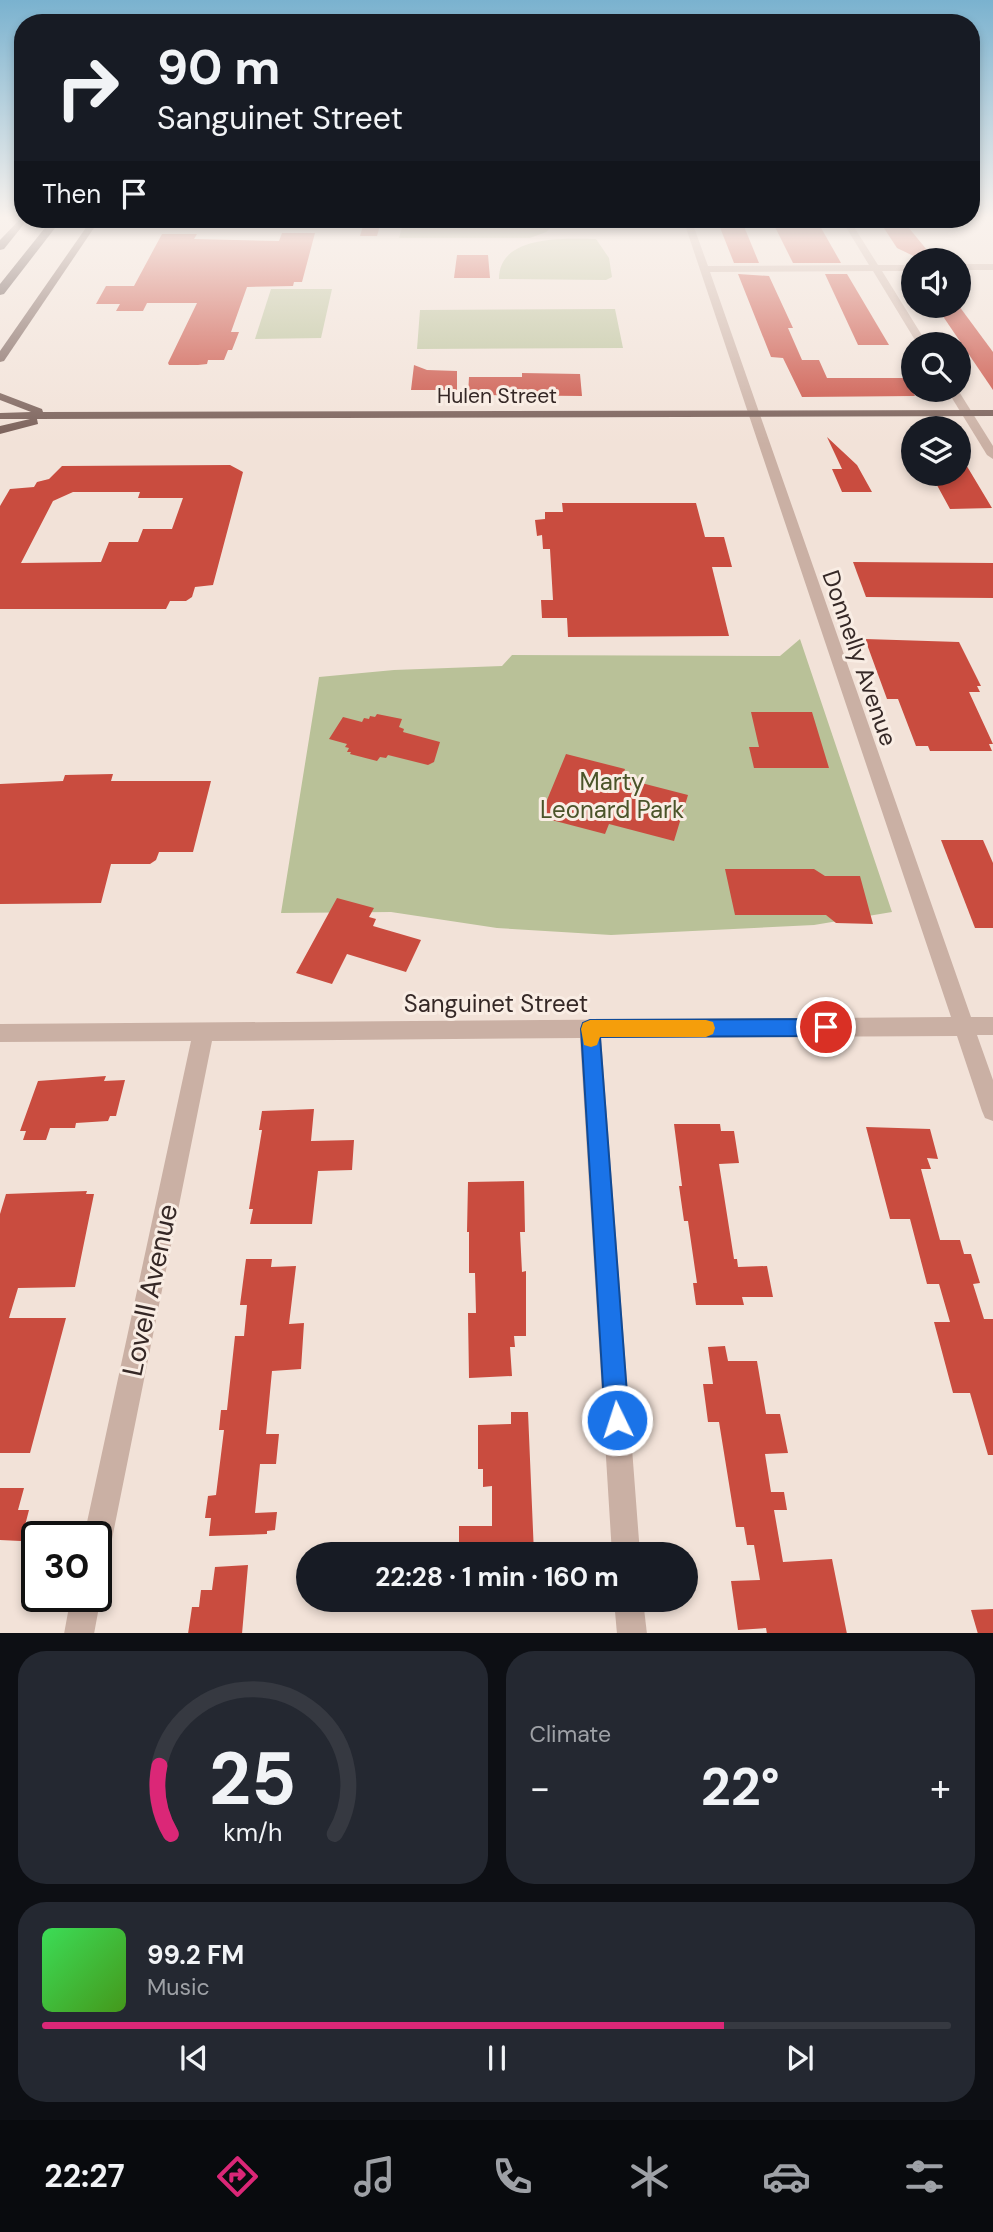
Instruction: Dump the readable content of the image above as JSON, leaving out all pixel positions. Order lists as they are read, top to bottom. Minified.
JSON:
{"streets":{"main road":["Hulen Street"],"street":["Donnelly Avenue","Sanguinet Street","Lovell Avenue"]},"crossings":[["Hulen Street","Donnelly Avenue"],["Donnelly Avenue","Sanguinet Street"],["Sanguinet Street","Lovell Avenue"]],"parks":["Marty Leonard Park"],"page":{"turn":["90 m","Sanguinet Street"],"then":"Then","limit":"30","trip":"22:28 · 1 min · 160 m","tile":"Climate","heat":["−","22°","+"],"song":["99.2 FM","Music"],"tabs":"22:27","gauge":["25","km/h"]}}
